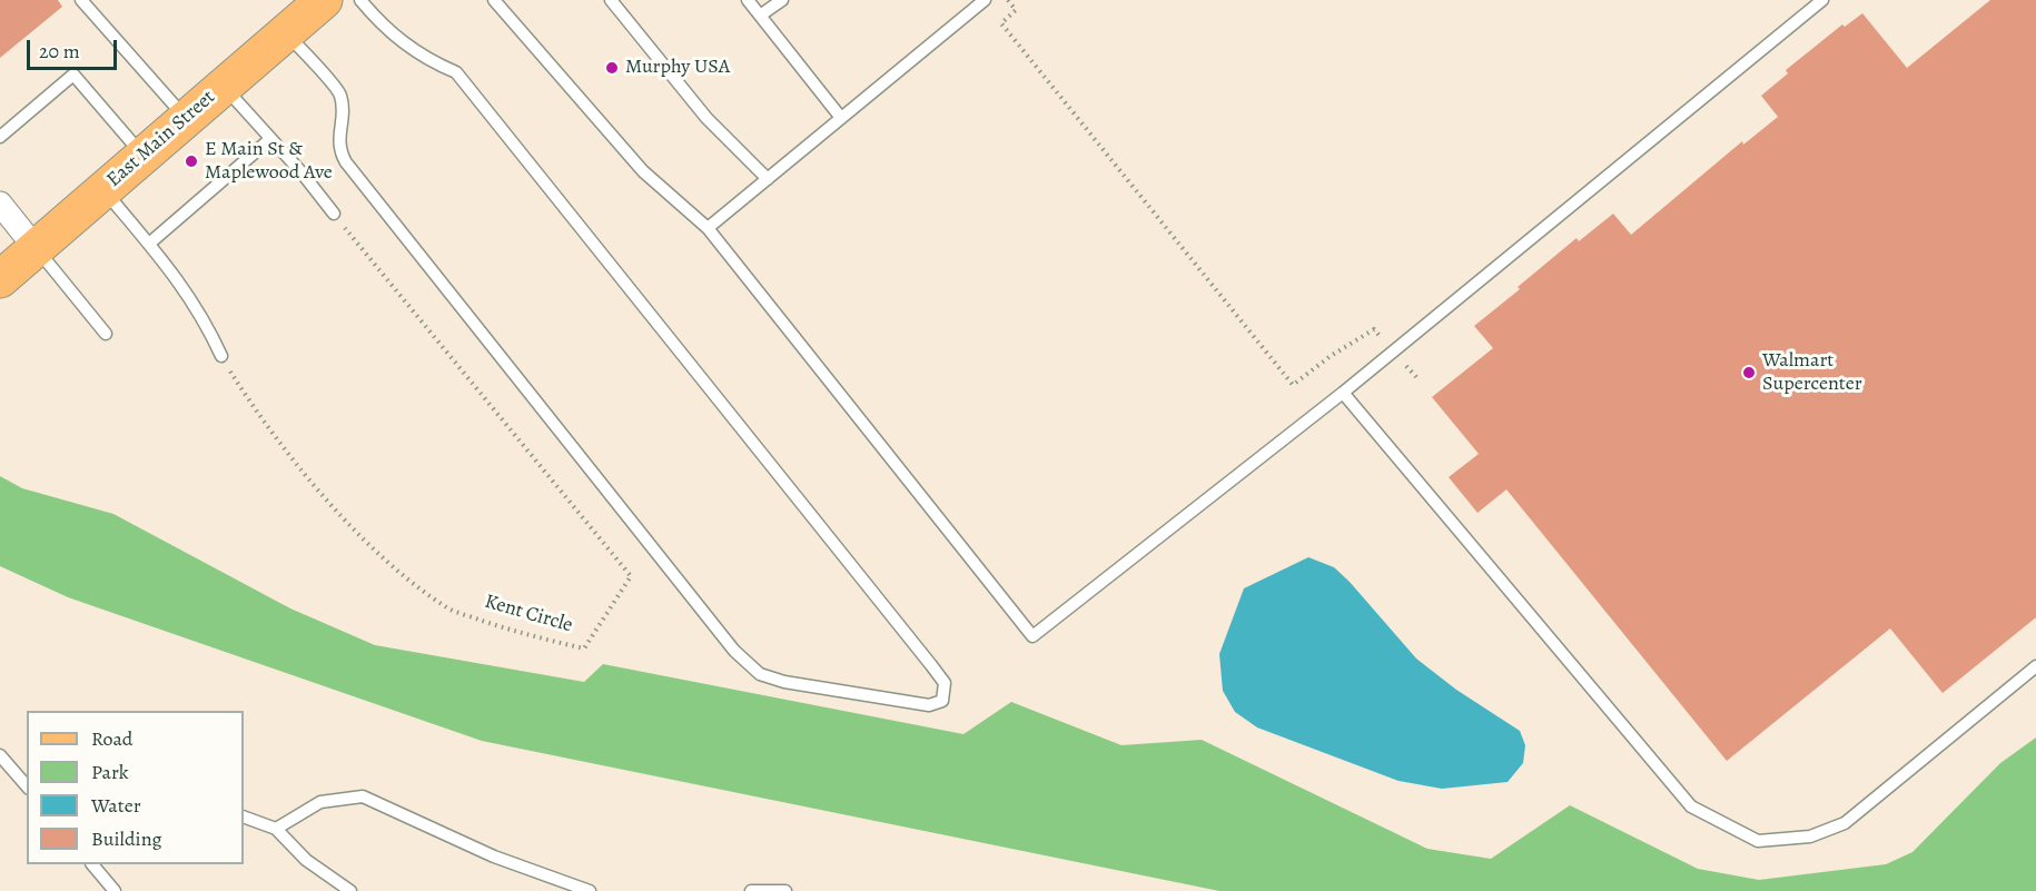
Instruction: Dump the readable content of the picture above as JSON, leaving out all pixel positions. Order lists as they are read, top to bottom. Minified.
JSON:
{"streets":{"main road":["East Main Street"],"path":["Kent Circle"]},"places":["Murphy USA","E Main St & Maplewood Ave","Walmart Supercenter"],"legend":["Road","Park","Water","Building"],"scale_bar":"20 m"}
